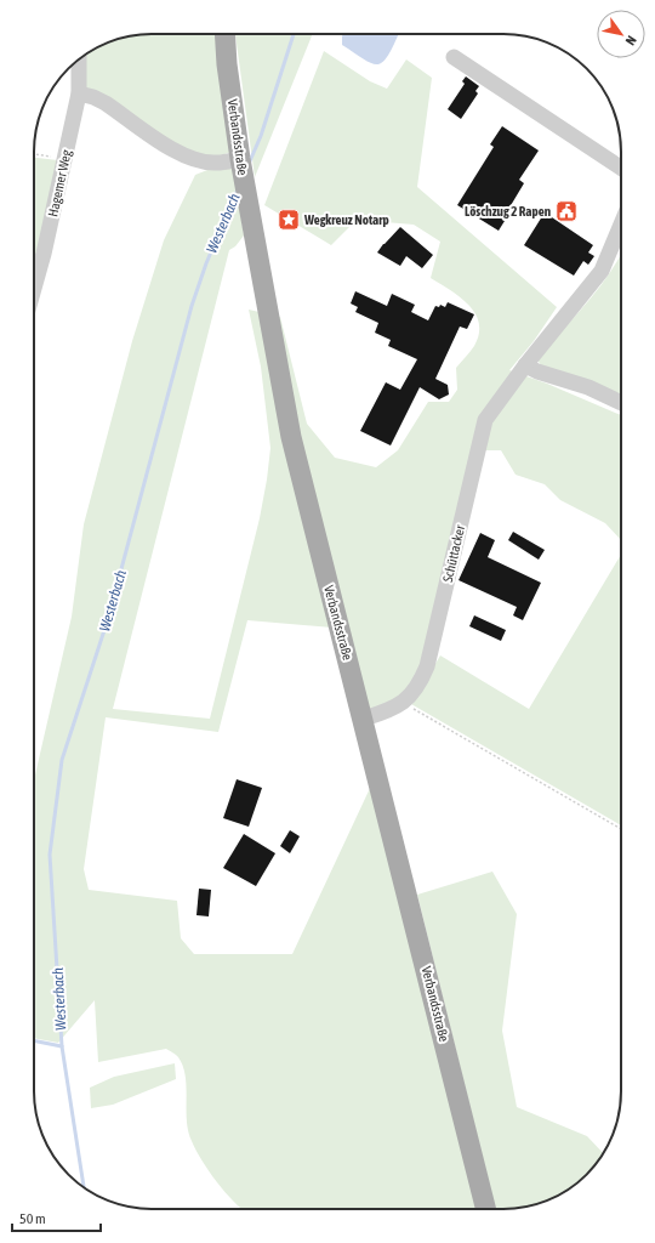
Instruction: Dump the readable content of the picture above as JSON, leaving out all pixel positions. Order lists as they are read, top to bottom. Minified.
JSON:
{"streets":{"main road":["Verbandsstraße"],"street":["Hagemer Weg","Schüttacker"]},"crossings":[["Verbandsstraße","Schüttacker"]],"water":["Westerbach"],"places":{"public building":["Löschzug 2 Rapen"],"place":["Wegkreuz Notarp"]},"scale_bar":"50 m","north":"bottom right"}
